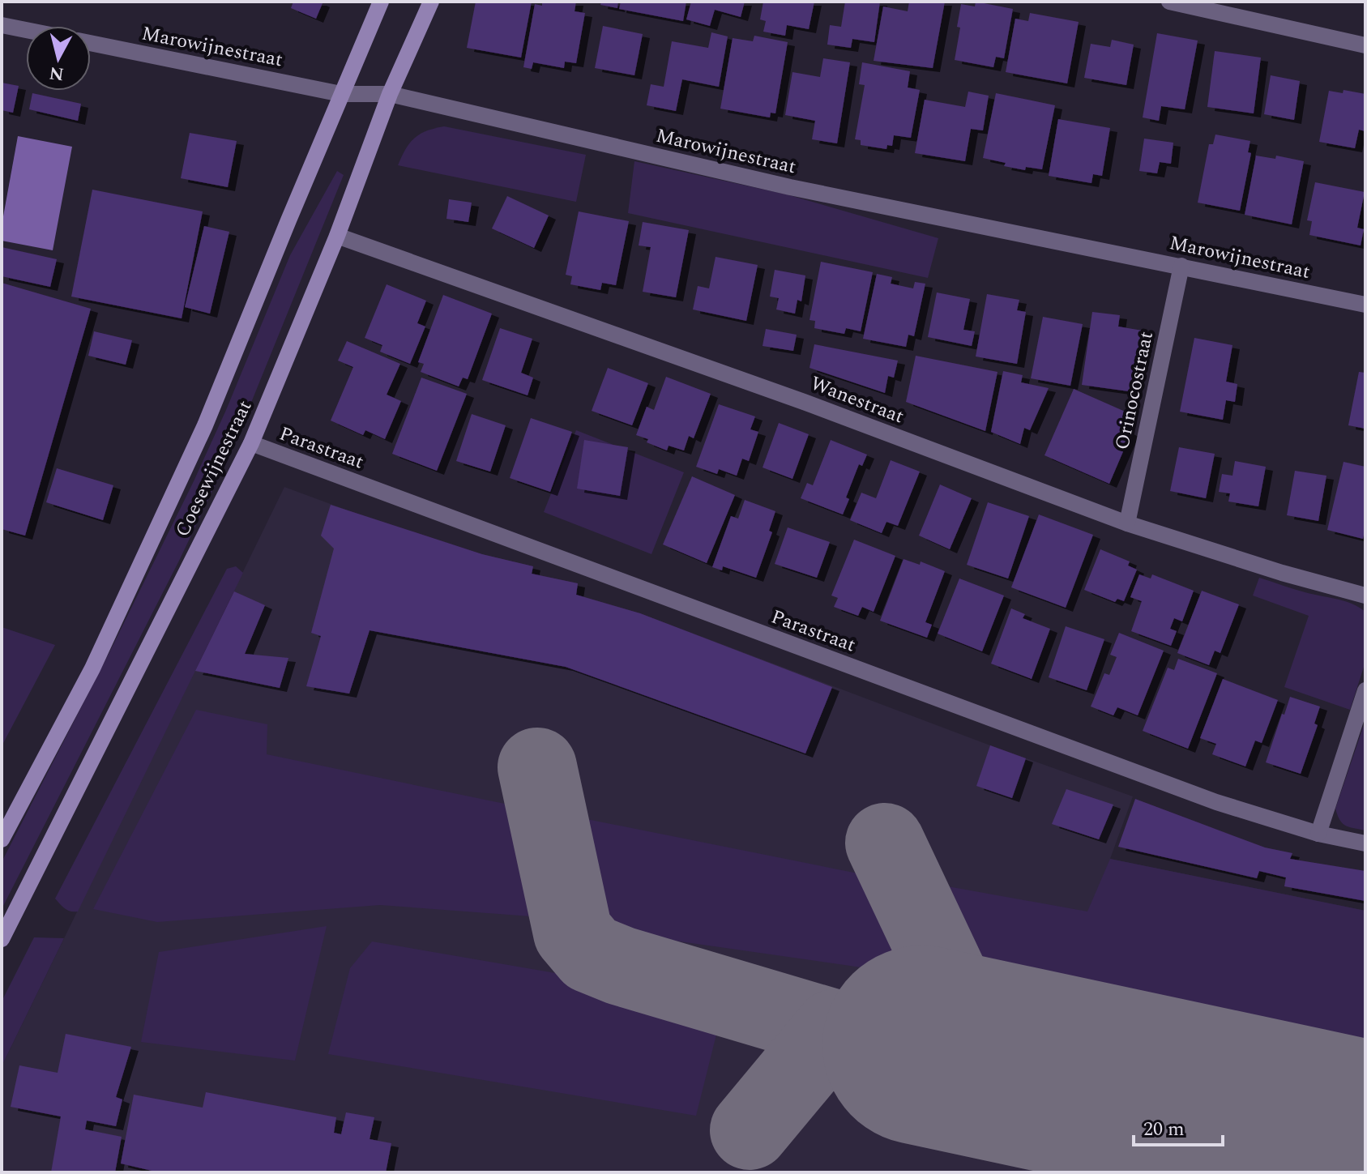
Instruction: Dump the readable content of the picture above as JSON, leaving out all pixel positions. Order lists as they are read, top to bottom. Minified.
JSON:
{"streets":{"main road":["Coesewijnestraat"],"street":["Marowijnestraat","Orinocostraat","Wanestraat","Parastraat"]},"crossings":[["Marowijnestraat","Orinocostraat"],["Marowijnestraat","Coesewijnestraat"],["Orinocostraat","Wanestraat"],["Wanestraat","Coesewijnestraat"],["Parastraat","Coesewijnestraat"]],"scale_bar":"20 m","north":"bottom"}
